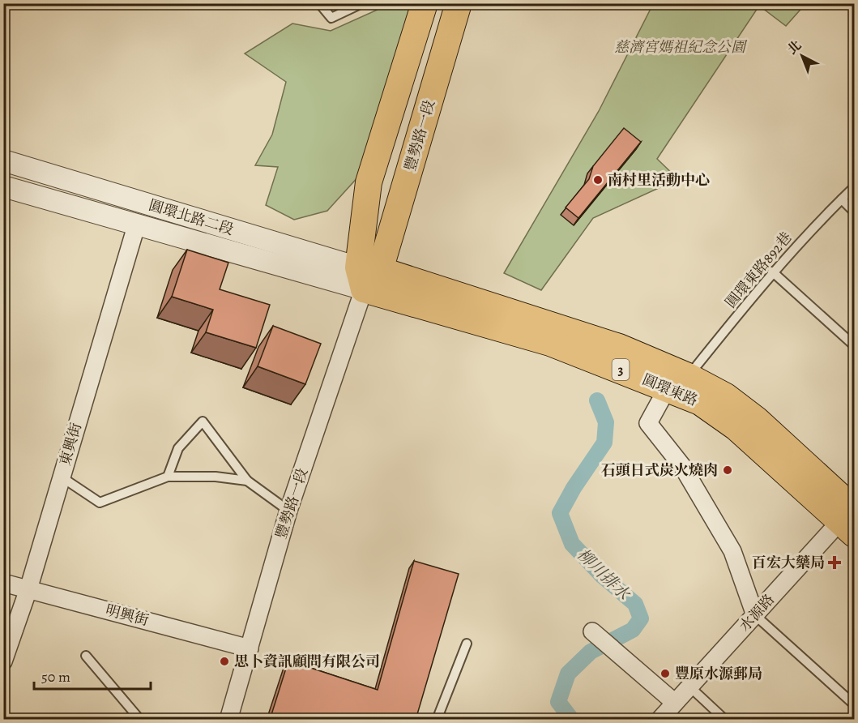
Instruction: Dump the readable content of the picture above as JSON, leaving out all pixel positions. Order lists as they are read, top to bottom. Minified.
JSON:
{"streets":{"main road":["豐勢路一段","3","圓環東路"],"street":["圓環北路二段","東興街","水源路","明興街"],"lane":["圓環東路892巷"]},"crossings":[["豐勢路一段","圓環北路二段"],["豐勢路一段","圓環東路"],["豐勢路一段","明興街"],["圓環北路二段","圓環東路"],["圓環北路二段","東興街"],["圓環東路892巷","圓環東路"],["圓環東路","水源路"],["東興街","明興街"]],"water":["柳川排水"],"parks":["慈濟宮媽祖紀念公園"],"places":{"other":["南村里活動中心","石頭日式炭火燒肉","思卜資訊顧問有限公司","豐原水源郵局"],"health":["百宏大藥局"]},"scale_bar":"50 m","north":"top left"}
